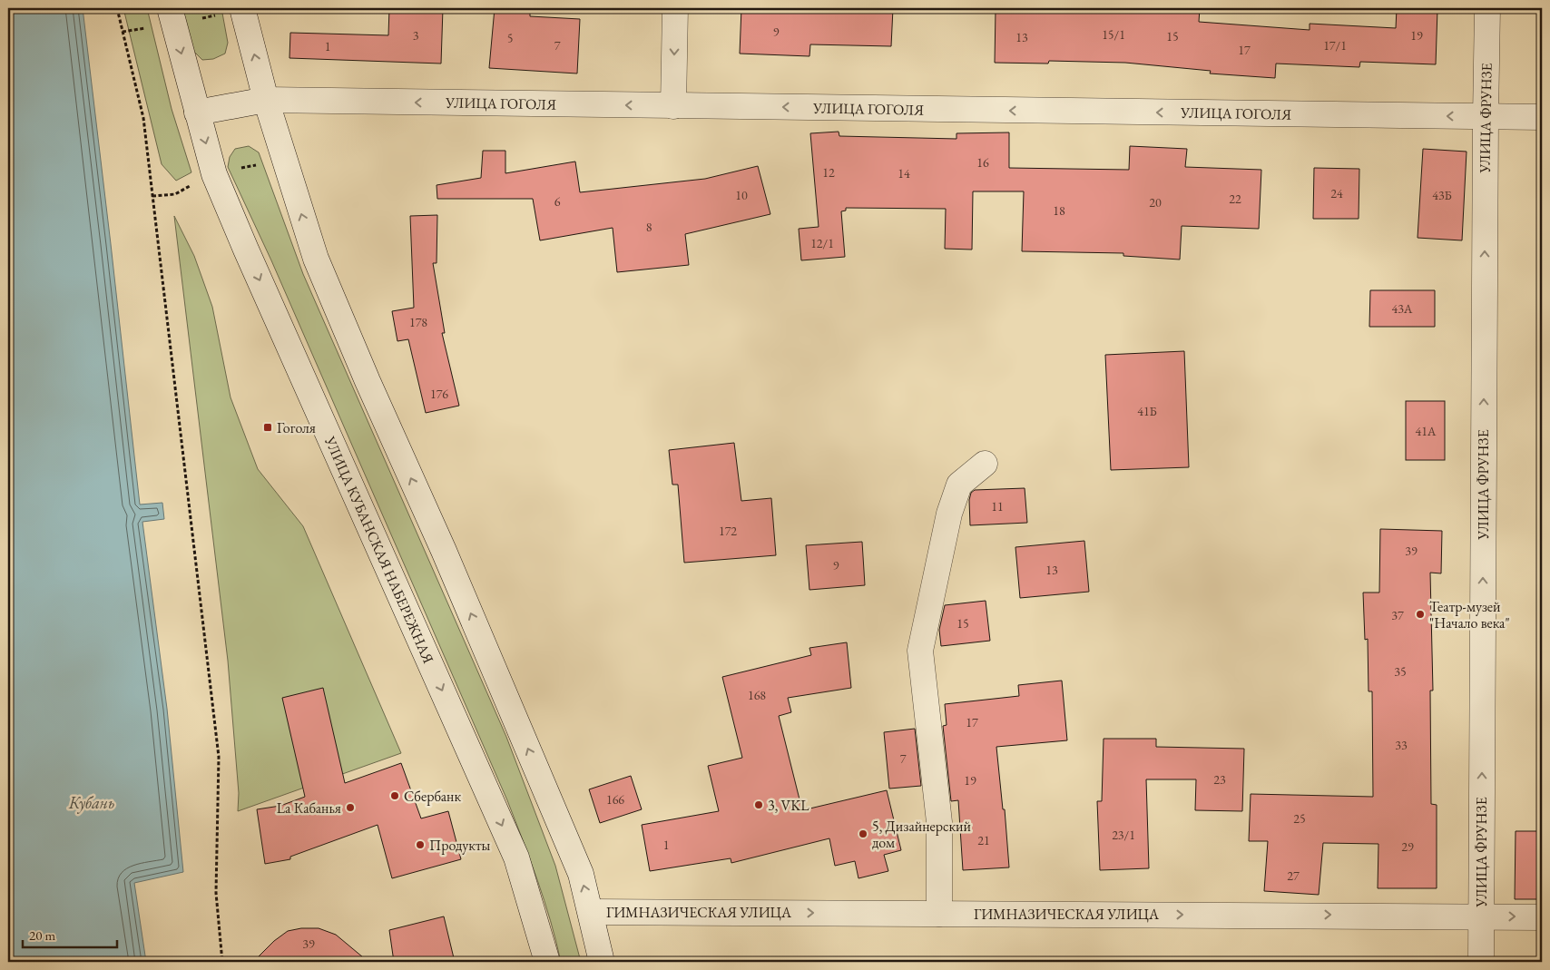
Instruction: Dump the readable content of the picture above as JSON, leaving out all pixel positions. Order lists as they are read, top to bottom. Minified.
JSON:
{"streets":{"street":["УЛИЦА ГОГОЛЯ","УЛИЦА ФРУНЗЕ","УЛИЦА КУБАНСКАЯ НАБЕРЕЖНАЯ","ГИМНАЗИЧЕСКАЯ УЛИЦА"]},"crossings":[["УЛИЦА ГОГОЛЯ","УЛИЦА ФРУНЗЕ"],["УЛИЦА ГОГОЛЯ","УЛИЦА КУБАНСКАЯ НАБЕРЕЖНАЯ"],["УЛИЦА ФРУНЗЕ","ГИМНАЗИЧЕСКАЯ УЛИЦА"]],"one_way":["УЛИЦА ГОГОЛЯ","УЛИЦА ФРУНЗЕ","ГИМНАЗИЧЕСКАЯ УЛИЦА"],"water":["Кубань"],"places":{"transit":["Гоголя"],"other":["Театр-музей \"Начало века\"","Сбербанк","3, VKL","La Кабанья","5, Дизайнерский дом","Продукты"]},"house_numbers":["9","15/1","3","19","15","13","5","7","17/1","1","17","16","12","14","24","10","43Б","22","6","20","18","8","12/1","43А","178","176","41Б","41А","11","172","39","9","13","37","15","35","168","17","33","7","23","19","166","25","23/1","21","1","29","27","39"],"scale_bar":"20 m"}
